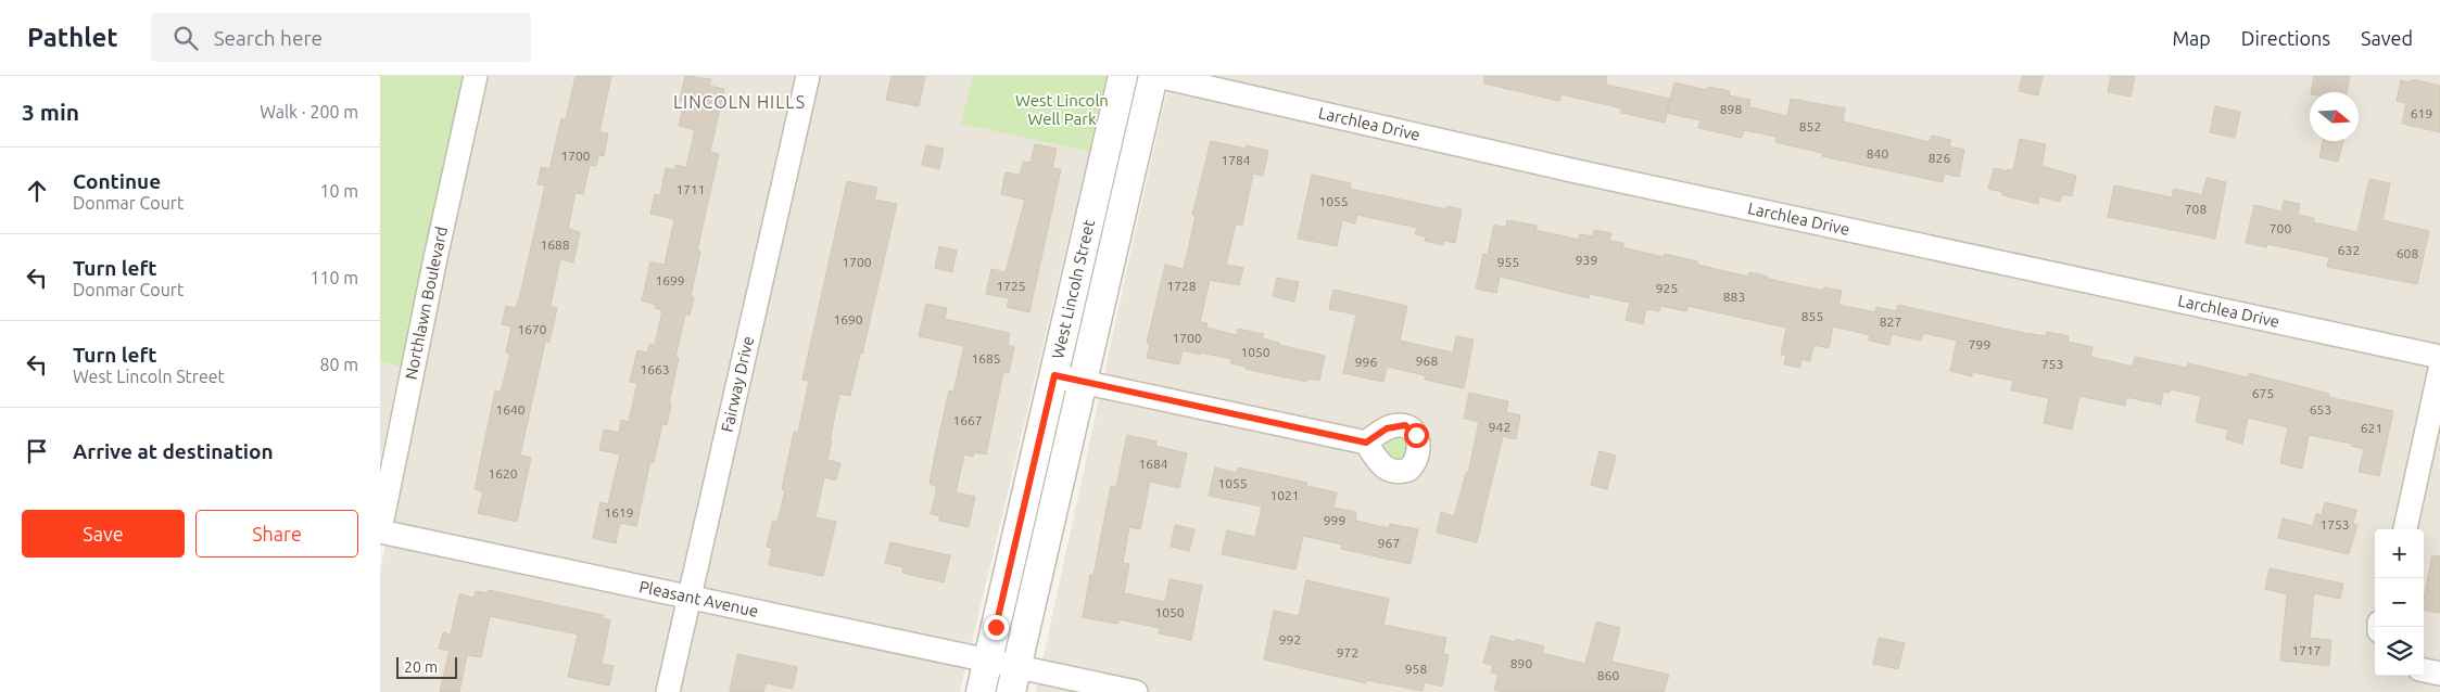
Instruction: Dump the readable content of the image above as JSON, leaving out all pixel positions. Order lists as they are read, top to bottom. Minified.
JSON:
{"streets":{"street":["Larchlea Drive","West Lincoln Street","Northlawn Boulevard","Fairway Drive","Pleasant Avenue"]},"crossings":[["West Lincoln Street","Pleasant Avenue"],["Northlawn Boulevard","Pleasant Avenue"],["Fairway Drive","Pleasant Avenue"]],"districts":["LINCOLN HILLS"],"parks":["West Lincoln Well Park"],"house_numbers":["898","619","852","840","1700","826","1784","1711","1055","708","700","1688","632","608","939","1700","955","1699","1725","1728","925","883","855","1690","827","1670","1700","799","1050","1685","968","996","753","1663","675","1640","653","1667","942","621","1684","1620","1055","1021","1619","999","1753","967","1050","992","1717","972","890","958","860"],"scale_bar":"20 m","north":"right","page":{"header":"Pathlet","search":"Search here","nav":["Map","Directions","Saved"],"heading":["3 min","Walk · 200 m"],"list":[["Continue","Donmar Court","10 m"],["Turn left","Donmar Court","110 m"],["Turn left","West Lincoln Street","80 m"],"Arrive at destination"],"buttons":["Save","Share"],"map_buttons":["+","−"],"scale":"20 m"}}
